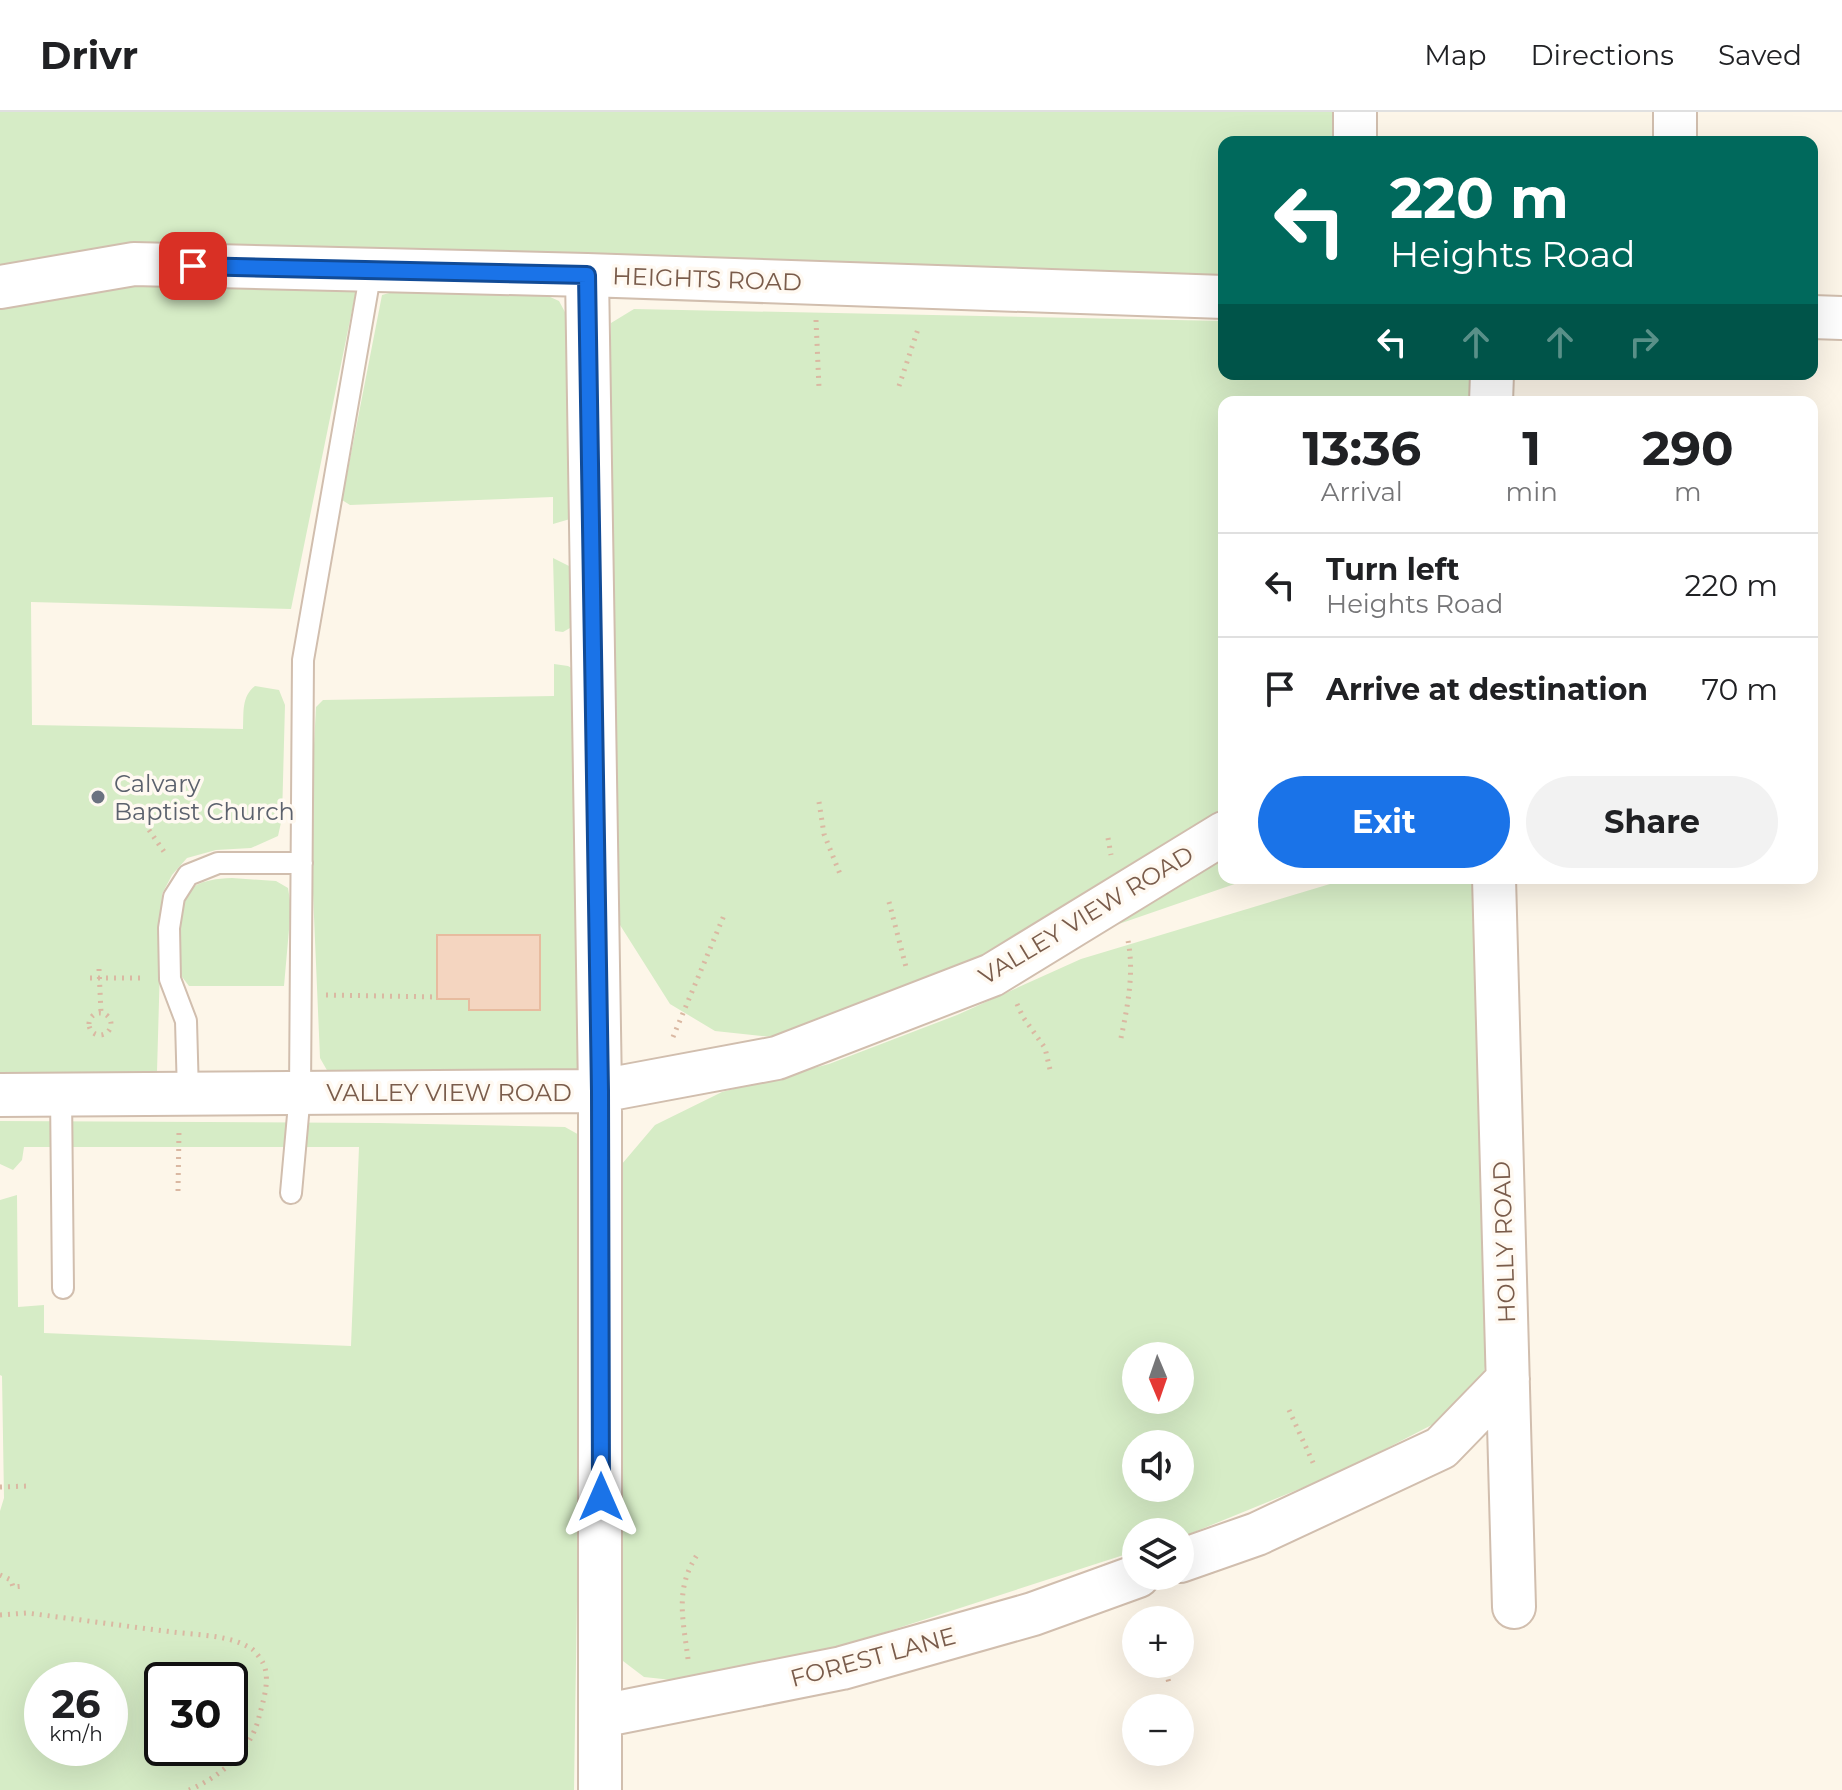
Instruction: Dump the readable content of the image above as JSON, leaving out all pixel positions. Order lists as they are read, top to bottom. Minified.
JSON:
{"streets":{"street":["HEIGHTS ROAD","VALLEY VIEW ROAD","HOLLY ROAD","FOREST LANE"]},"places":["Calvary Baptist Church"],"north":"bottom","page":{"header":"Drivr","nav":["Map","Directions","Saved"],"turn":["220 m","Heights Road"],"eta":["13:36","Arrival","1","min","290","m"],"list":[{"name":"Turn left","note":"Heights Road","value":"220 m"},{"name":"Arrive at destination","value":"70 m"}],"buttons":["Exit","Share"],"map_buttons":["+","−"],"speed":"26 km/h","limit":"30"}}
